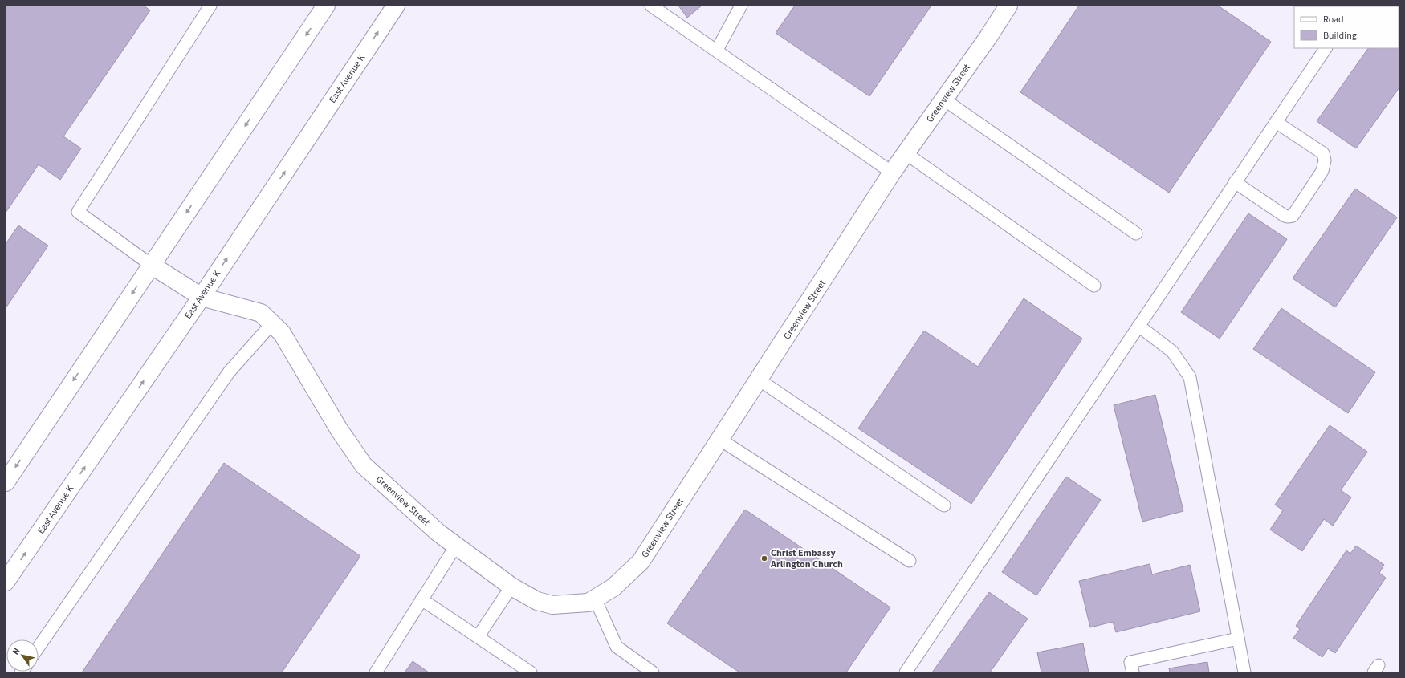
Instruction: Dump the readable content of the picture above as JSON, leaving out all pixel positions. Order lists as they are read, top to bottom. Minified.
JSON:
{"streets":{"street":["East Avenue K","Greenview Street"]},"crossings":[["East Avenue K","Greenview Street"]],"places":["Christ Embassy Arlington Church"],"legend":["Road","Building"],"north":"top left"}
